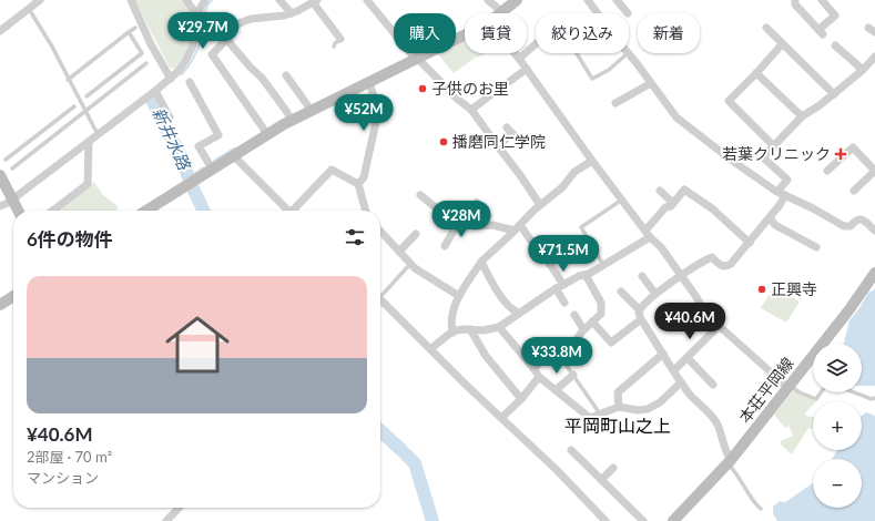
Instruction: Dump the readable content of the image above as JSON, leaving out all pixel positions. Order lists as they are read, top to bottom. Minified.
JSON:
{"streets":{"street":["本荘平岡線"]},"districts":["平岡町山之上"],"water":["新井水路"],"places":{"other":["子供のお里","播磨同仁学院","正興寺"],"health":["若葉クリニック"]},"page":{"price":["¥29.7M","¥52M","¥28M","¥71.5M","¥40.6M","¥33.8M"],"chip":["購入","賃貸","絞り込み","新着"],"heading":"6件の物件","list":[{"name":"¥40.6M","note":"2部屋 · 70 m² · マンション"}],"map_buttons":["+","−"]}}
